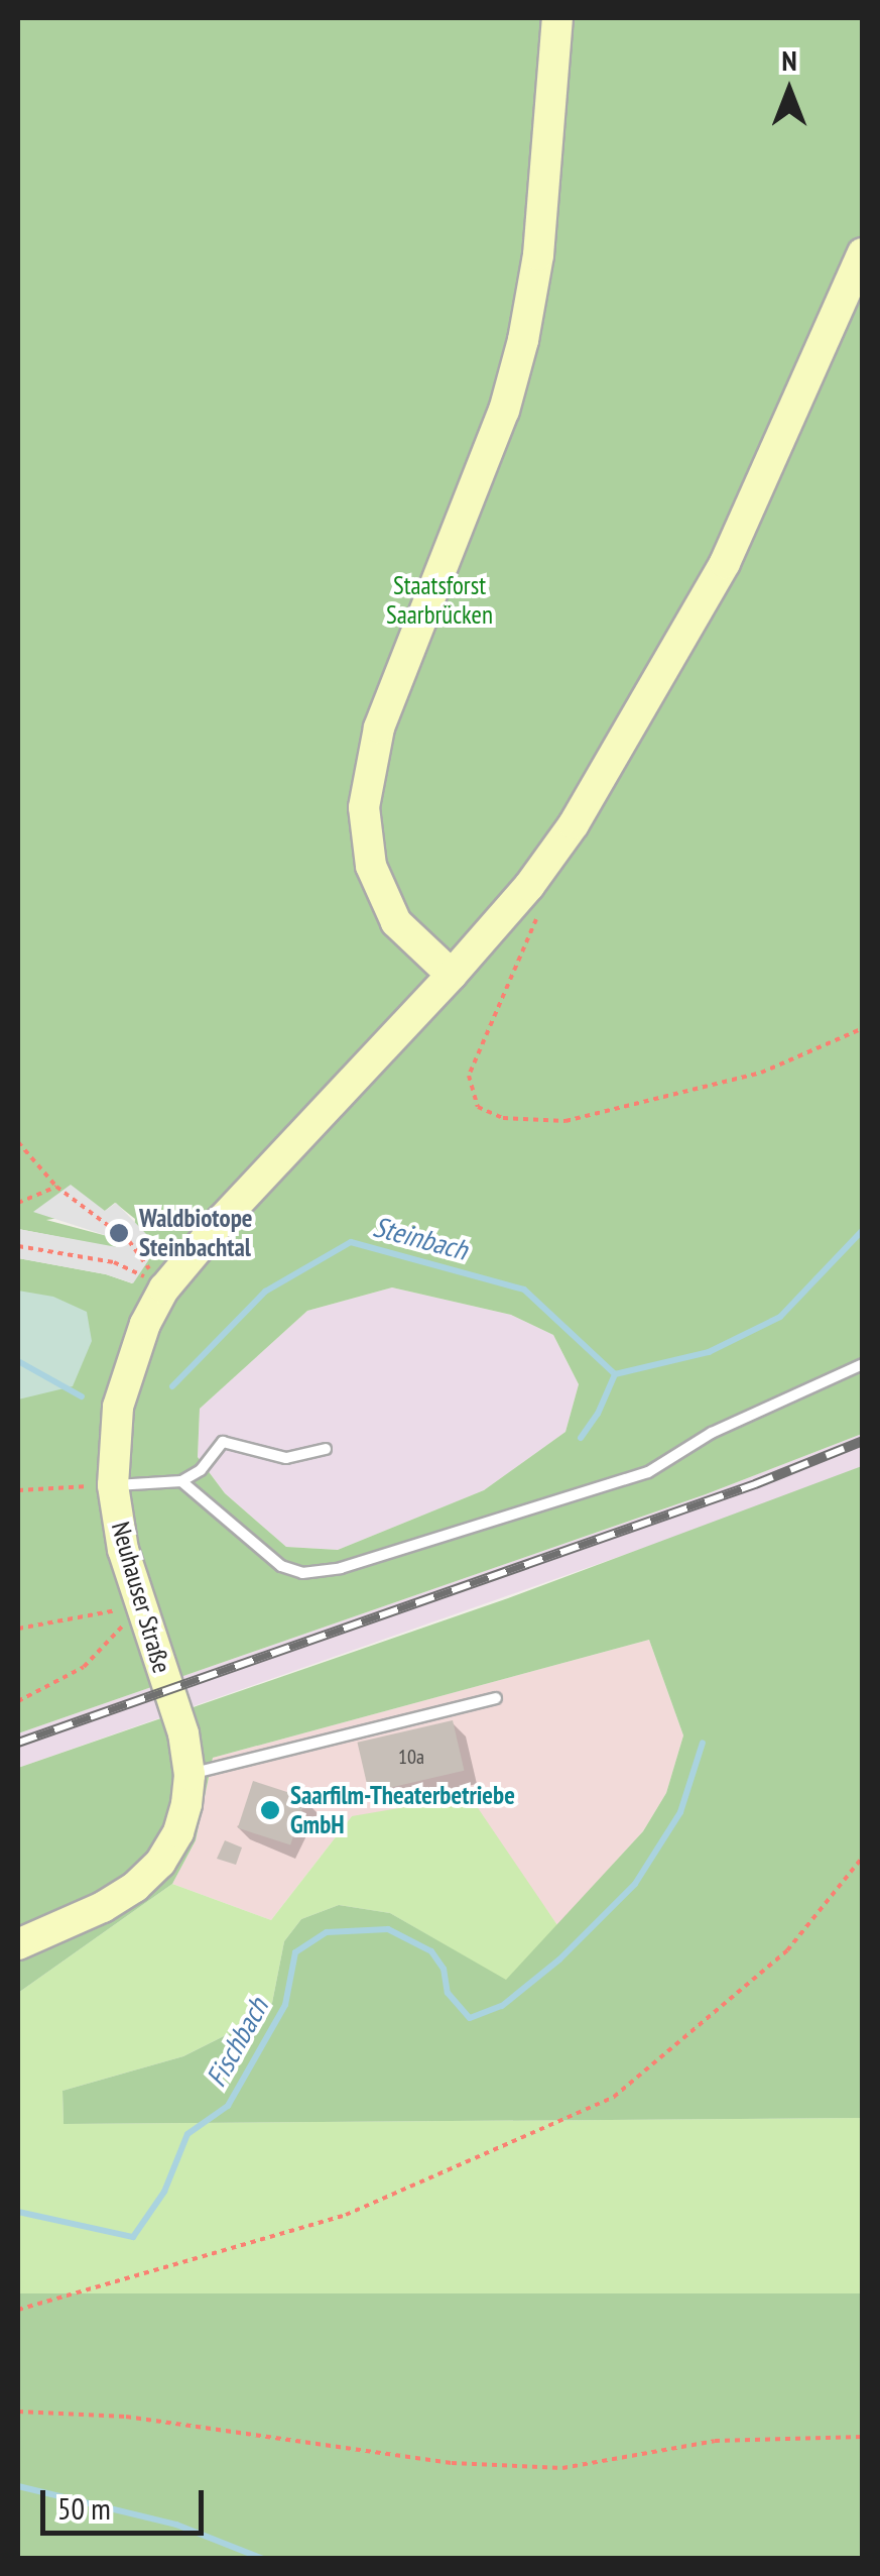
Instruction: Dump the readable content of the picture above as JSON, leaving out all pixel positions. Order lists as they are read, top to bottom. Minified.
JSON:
{"streets":{"main road":["Neuhauser Straße"]},"water":["Steinbach","Fischbach"],"parks":["Staatsforst Saarbrücken"],"places":["Waldbiotope Steinbachtal","Saarfilm-Theaterbetriebe GmbH"],"house_numbers":["10a"],"scale_bar":"50 m","north":"top"}
